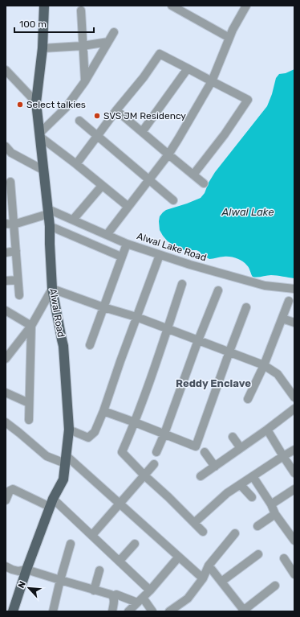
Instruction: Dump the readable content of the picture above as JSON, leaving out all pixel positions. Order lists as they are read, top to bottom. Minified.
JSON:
{"streets":{"main road":["Alwal Road"],"street":["Alwal Lake Road"]},"crossings":[["Alwal Lake Road","Alwal Road"]],"districts":["Reddy Enclave"],"water":["Alwal Lake"],"places":["Select talkies","SVS JM Residency"],"scale_bar":"100 m","north":"top left"}
